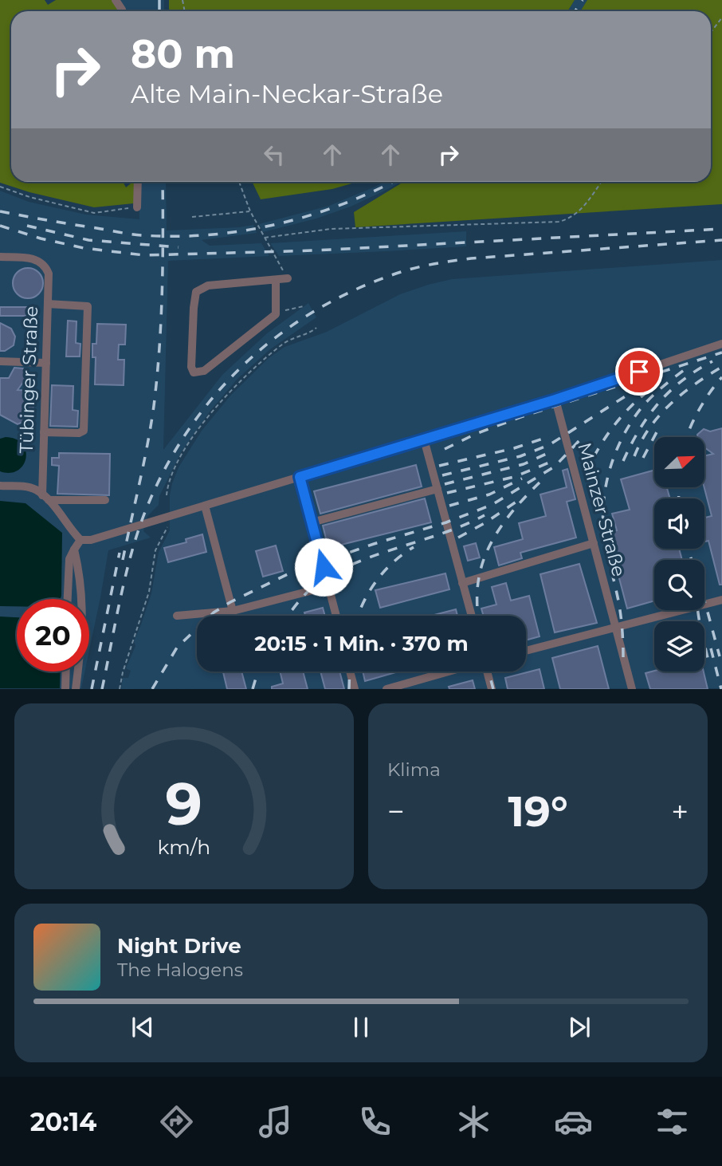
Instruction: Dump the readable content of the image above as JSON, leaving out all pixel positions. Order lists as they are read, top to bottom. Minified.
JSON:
{"streets":{"street":["Tübinger Straße","Mainzer Straße"]},"north":"top right","page":{"turn":["80 m","Alte Main-Neckar-Straße"],"limit":"20","trip":"20:15 · 1 Min. · 370 m","tile":"Klima","heat":["−","19°","+"],"song":["Night Drive","The Halogens"],"tabs":"20:14","gauge":["9","km/h"]}}
